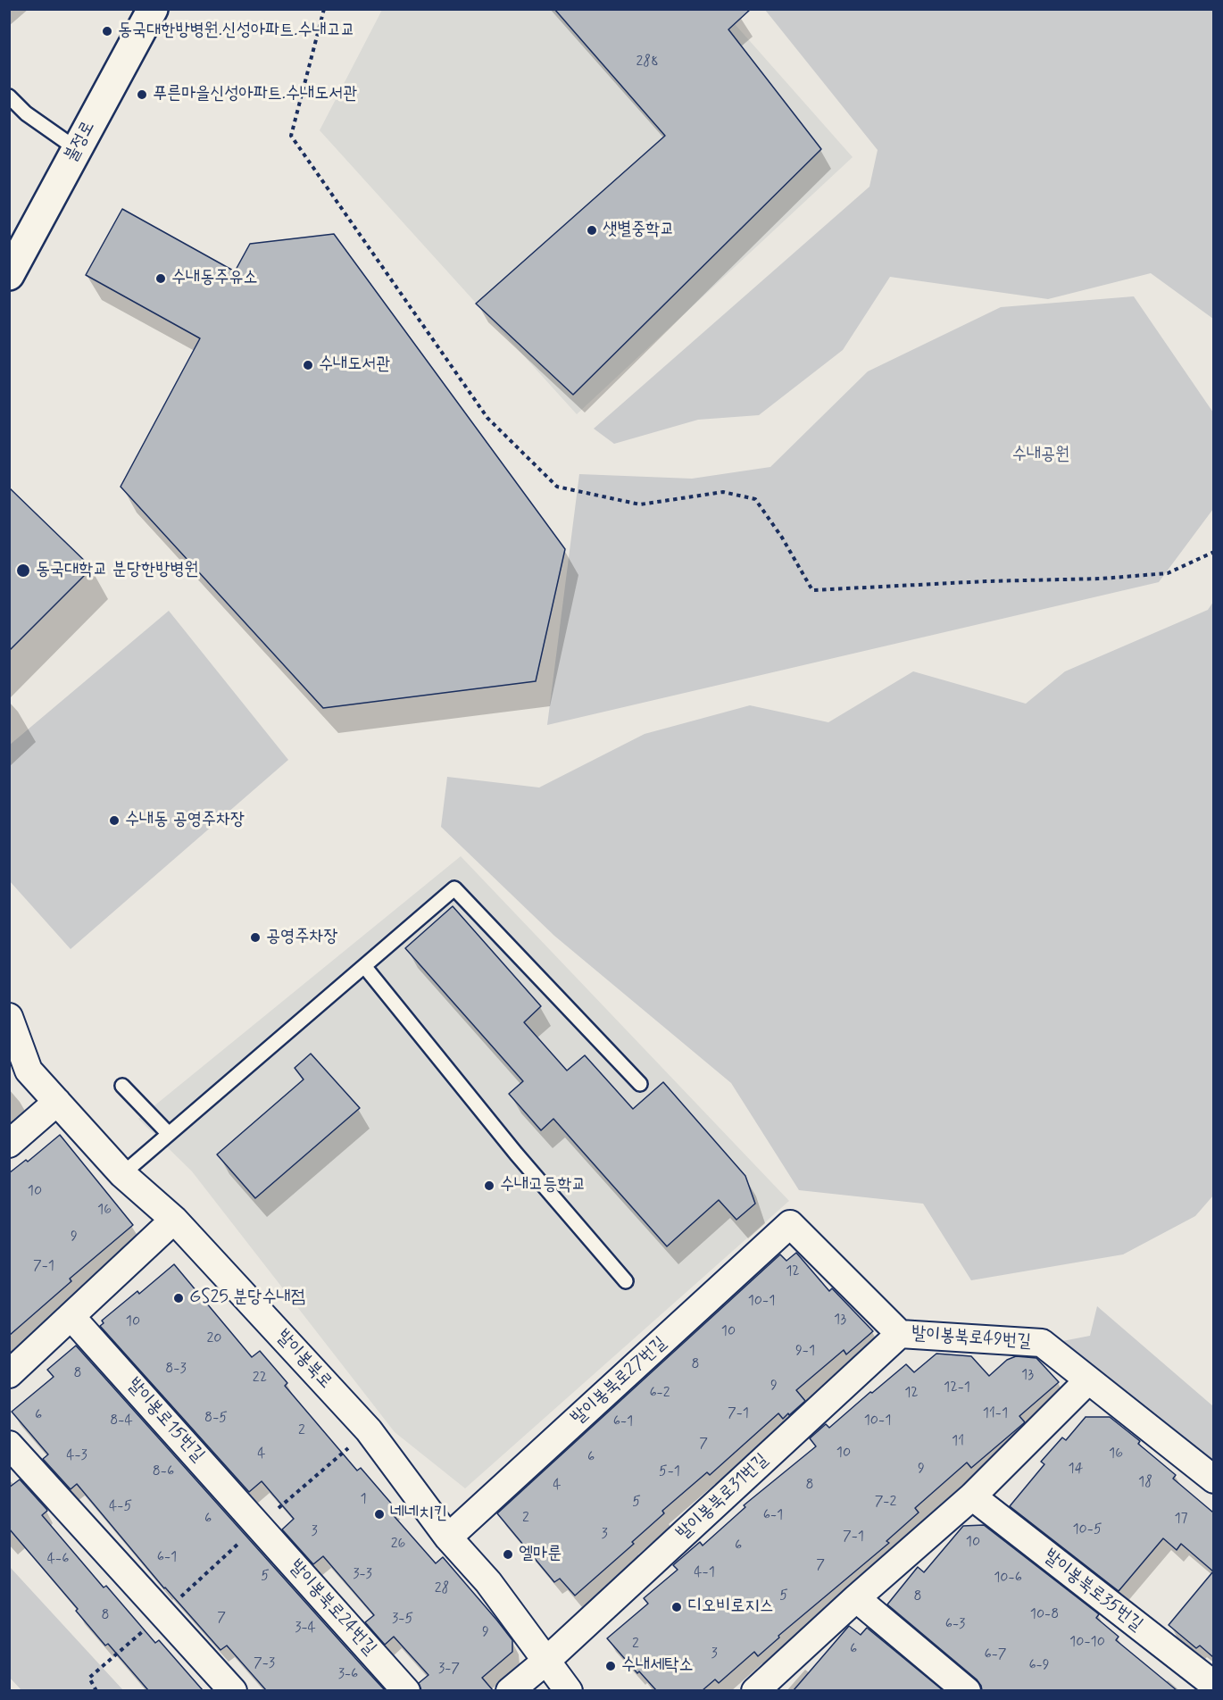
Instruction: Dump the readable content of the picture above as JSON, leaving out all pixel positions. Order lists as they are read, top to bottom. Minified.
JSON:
{"streets":{"main road":["불정로"],"street":["발이봉북로49번길","발이봉북로","발이봉북로27번길","발이봉로15번길","발이봉북로31번길","발이봉북로35번길","발이봉북로24번길"]},"crossings":[["발이봉북로49번길","발이봉북로27번길"],["발이봉북로49번길","발이봉북로31번길"],["발이봉북로","발이봉북로27번길"],["발이봉북로","발이봉북로31번길"],["발이봉로15번길","발이봉북로24번길"]],"parks":["수내공원"],"places":["동국대한방병원.신성아파트.수내고교","푸른마을신성아파트.수내도서관","샛별중학교","수내동주유소","수내도서관","동국대학교 분당한방병원","수내동 공영주차장","공영주차장","수내고등학교","GS25 분당수내점","네네치킨","엘마룬","디오비로지스","수내세탁소"],"house_numbers":["288","10","16","9","7-1","12","10-1","13","10","10","20","9-1","8","8-3","8","13","22","9","12-1","6-2","12","7-1","11-1","6","8-5","8-4","10-1","6-1","2","11","7","10","4","16","4-3","6","9","14","8-6","5-1","18","4","8","1","5","7-2","4-5","6-1","2","6","17","10-5","3","3","7-1","10","26","6","6-1","4-6","7","4-1","3-3","5","10-6","28","5","8","10-8","8","7","3-5","6-3","3-4","9","10-10","2","6","3","6-7","7-3","6-9","3-7","3-6"]}
